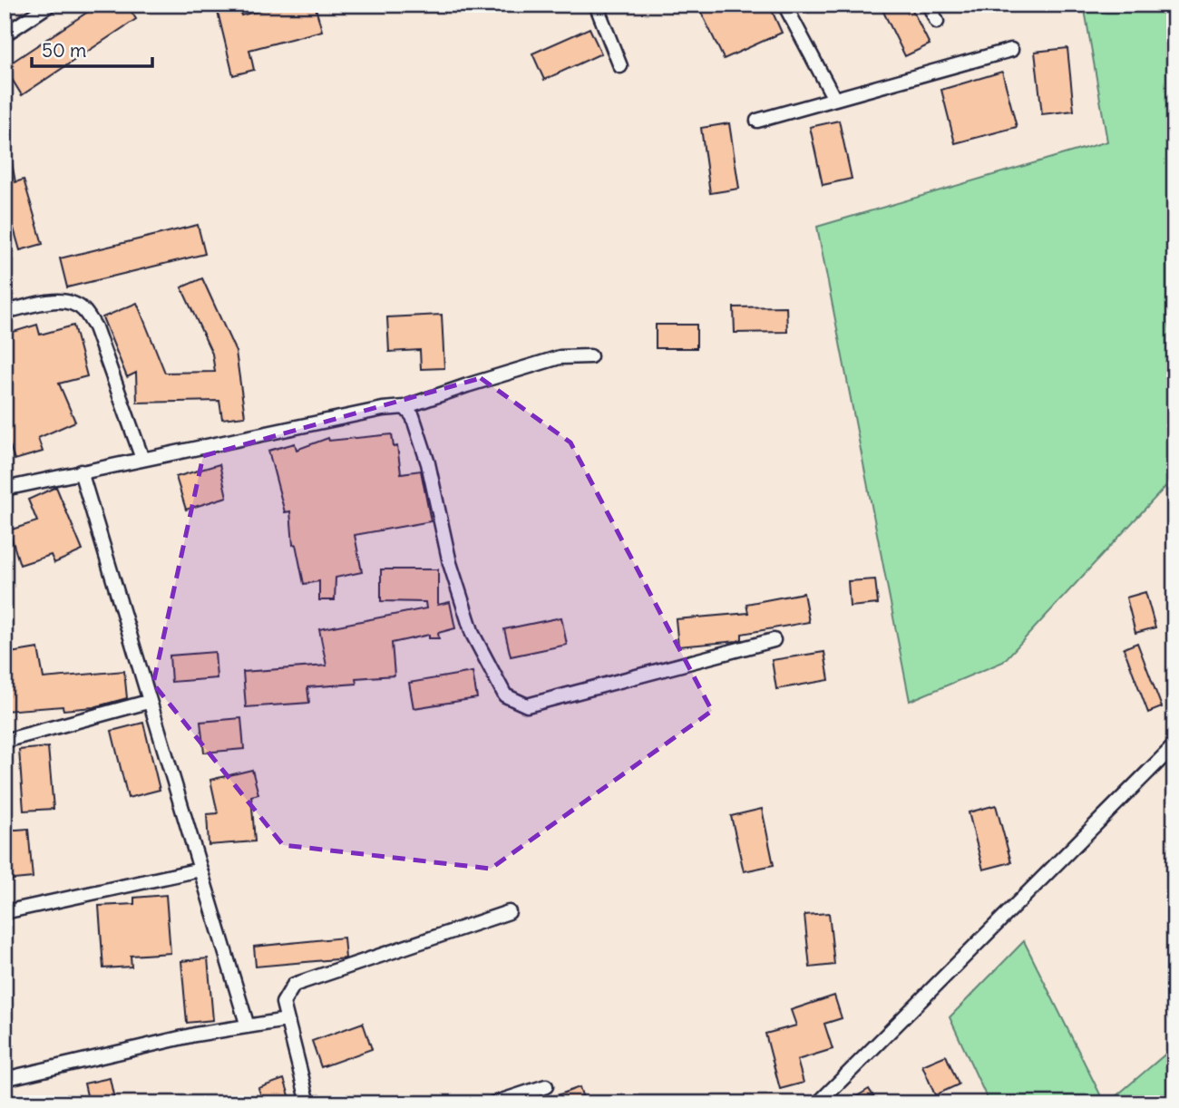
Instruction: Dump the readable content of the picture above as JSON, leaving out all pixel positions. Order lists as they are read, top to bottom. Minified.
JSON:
{"scale_bar":"50 m"}
